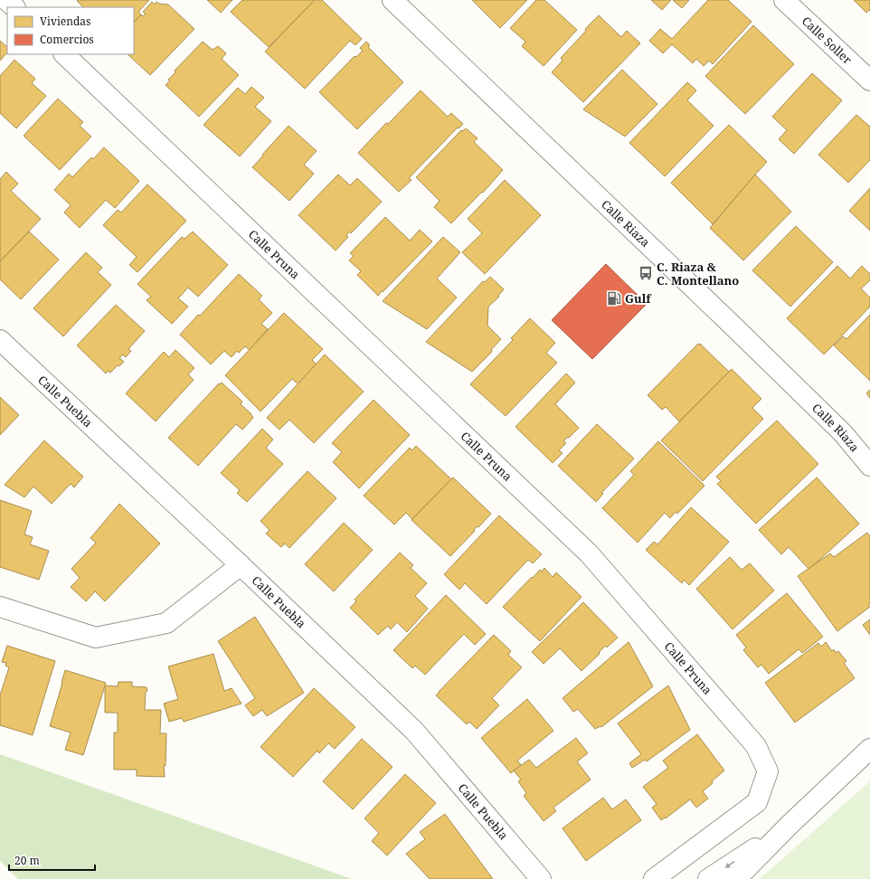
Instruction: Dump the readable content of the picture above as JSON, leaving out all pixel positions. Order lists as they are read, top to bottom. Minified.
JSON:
{"streets":{"street":["Calle Soller","Calle Riaza","Calle Pruna","Calle Puebla"]},"places":{"bus stop":["C. Riaza & C. Montellano"],"fuel station":["Gulf"]},"legend":["Viviendas","Comercios"],"scale_bar":"20 m"}
